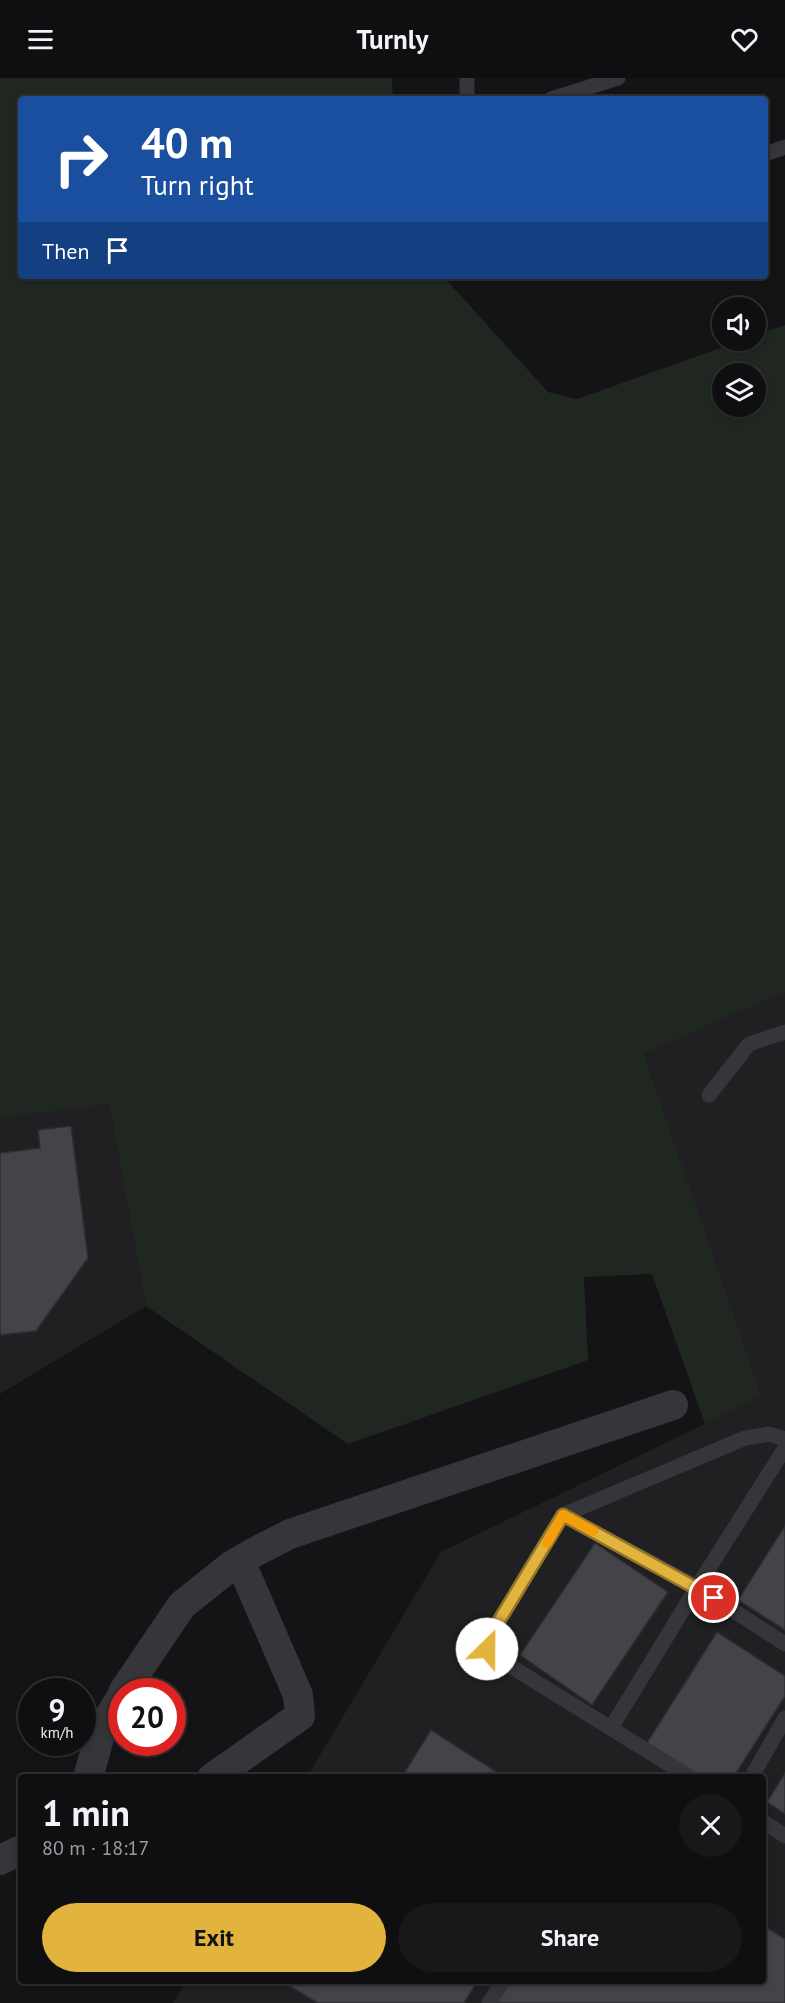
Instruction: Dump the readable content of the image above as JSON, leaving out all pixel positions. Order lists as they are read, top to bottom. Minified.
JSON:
{"page":{"header":"Turnly","turn":["40 m","Turn right"],"then":"Then","speed":"9 km/h","limit":"20","heading":["1 min","80 m · 18:17"],"buttons":["Exit","Share"]}}
